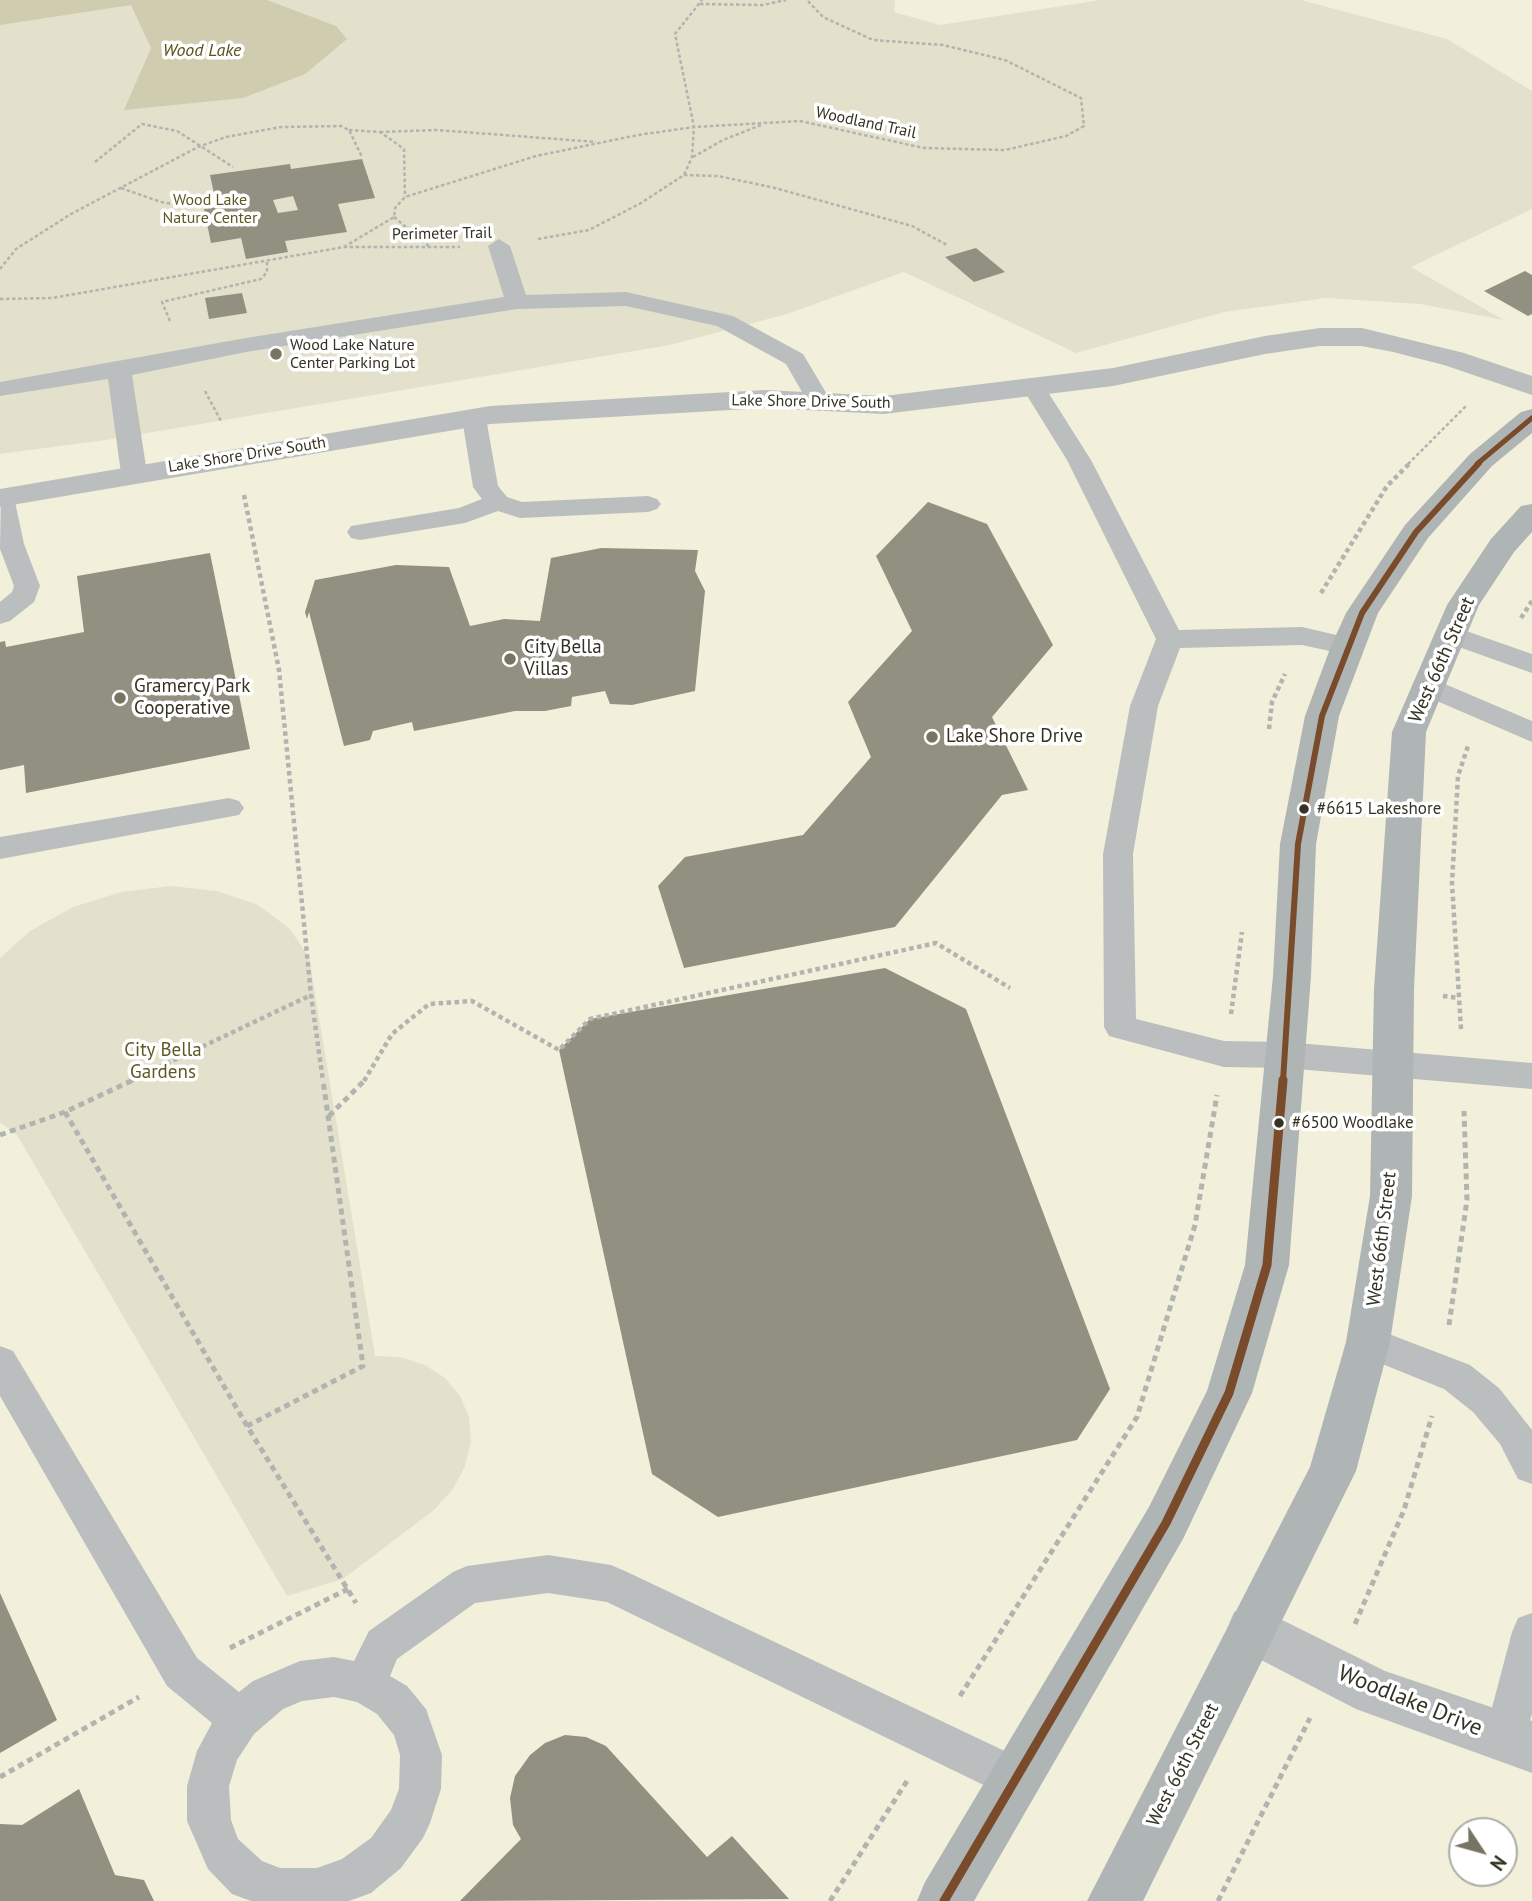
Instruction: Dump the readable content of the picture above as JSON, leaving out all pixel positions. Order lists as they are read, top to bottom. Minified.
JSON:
{"streets":{"main road":["West 66th Street"],"street":["Lake Shore Drive South","Woodlake Drive"],"path":["Woodland Trail","Perimeter Trail"]},"crossings":[["West 66th Street","Woodlake Drive"]],"water":["Wood Lake"],"parks":["Wood Lake Nature Center","City Bella Gardens"],"places":["Wood Lake Nature Center Parking Lot","City Bella Villas","Gramercy Park Cooperative","Lake Shore Drive","#6615 Lakeshore","#6500 Woodlake"],"north":"bottom right"}
